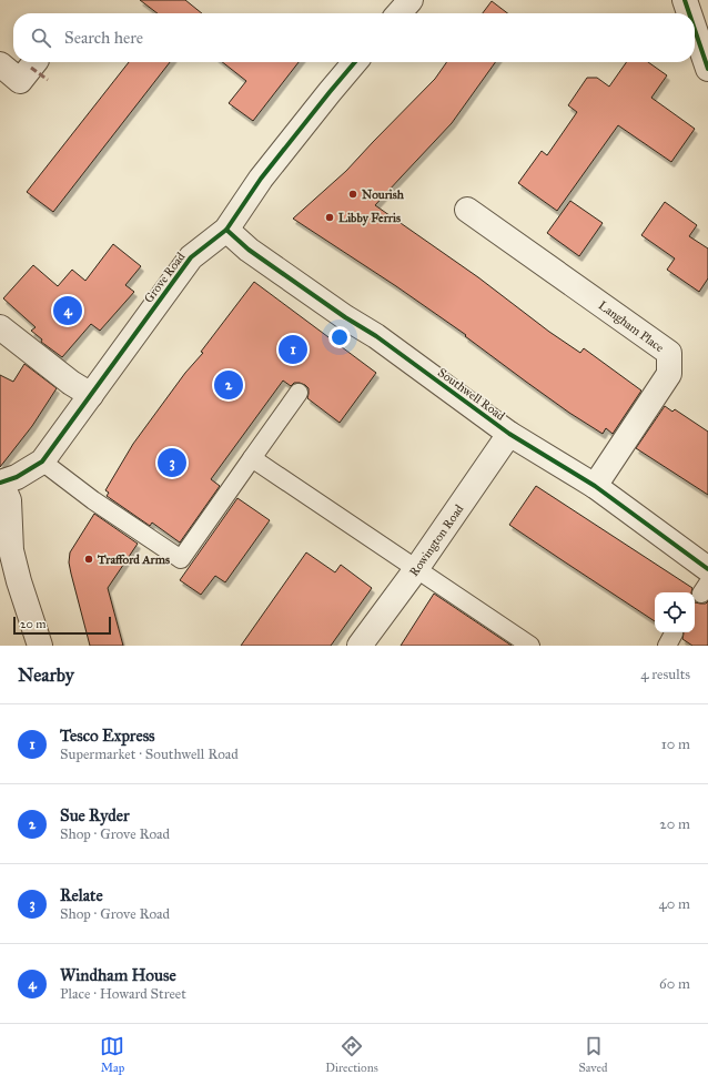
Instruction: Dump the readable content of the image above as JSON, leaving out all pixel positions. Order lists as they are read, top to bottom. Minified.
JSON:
{"streets":{"street":["Grove Road","Langham Place","Southwell Road","Rowington Road"]},"crossings":[["Grove Road","Southwell Road"],["Langham Place","Southwell Road"],["Southwell Road","Rowington Road"]],"places":["Nourish","Libby Ferris","Trafford Arms"],"scale_bar":"20 m","page":{"search":"Search here","pins":["4","1","2","3"],"scale":"20 m","heading":["Nearby","4 results"],"list":[{"mark":"1","name":"Tesco Express","note":"Supermarket · Southwell Road","value":"10 m"},{"mark":"2","name":"Sue Ryder","note":"Shop · Grove Road","value":"20 m"},{"mark":"3","name":"Relate","note":"Shop · Grove Road","value":"40 m"},{"mark":"4","name":"Windham House","note":"Place · Howard Street","value":"60 m"}],"nav":["Map","Directions","Saved"]}}
